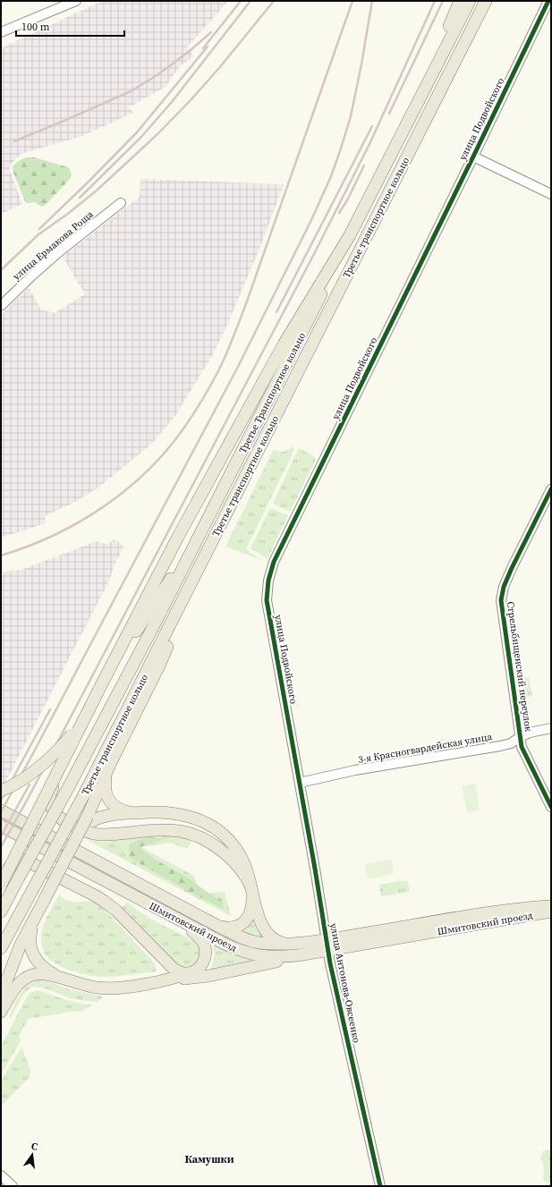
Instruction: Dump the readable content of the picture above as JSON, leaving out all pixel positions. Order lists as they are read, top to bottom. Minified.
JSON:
{"streets":{"main road":["Третье транспортное кольцо","Третье Транспортное кольцо","Шмитовский проезд"],"street":["улица Подвойского","улица Ермакова Роща","Стрельбищенский переулок","3-я Красногвардейская улица","улица Антонова-Овсеенко"]},"crossings":[["улица Подвойского","3-я Красногвардейская улица"],["улица Подвойского","улица Антонова-Овсеенко"],["Третье транспортное кольцо","Третье Транспортное кольцо"],["Стрельбищенский переулок","3-я Красногвардейская улица"],["3-я Красногвардейская улица","улица Антонова-Овсеенко"],["Шмитовский проезд","улица Антонова-Овсеенко"]],"districts":["Камушки"],"scale_bar":"100 m","north":"top"}
